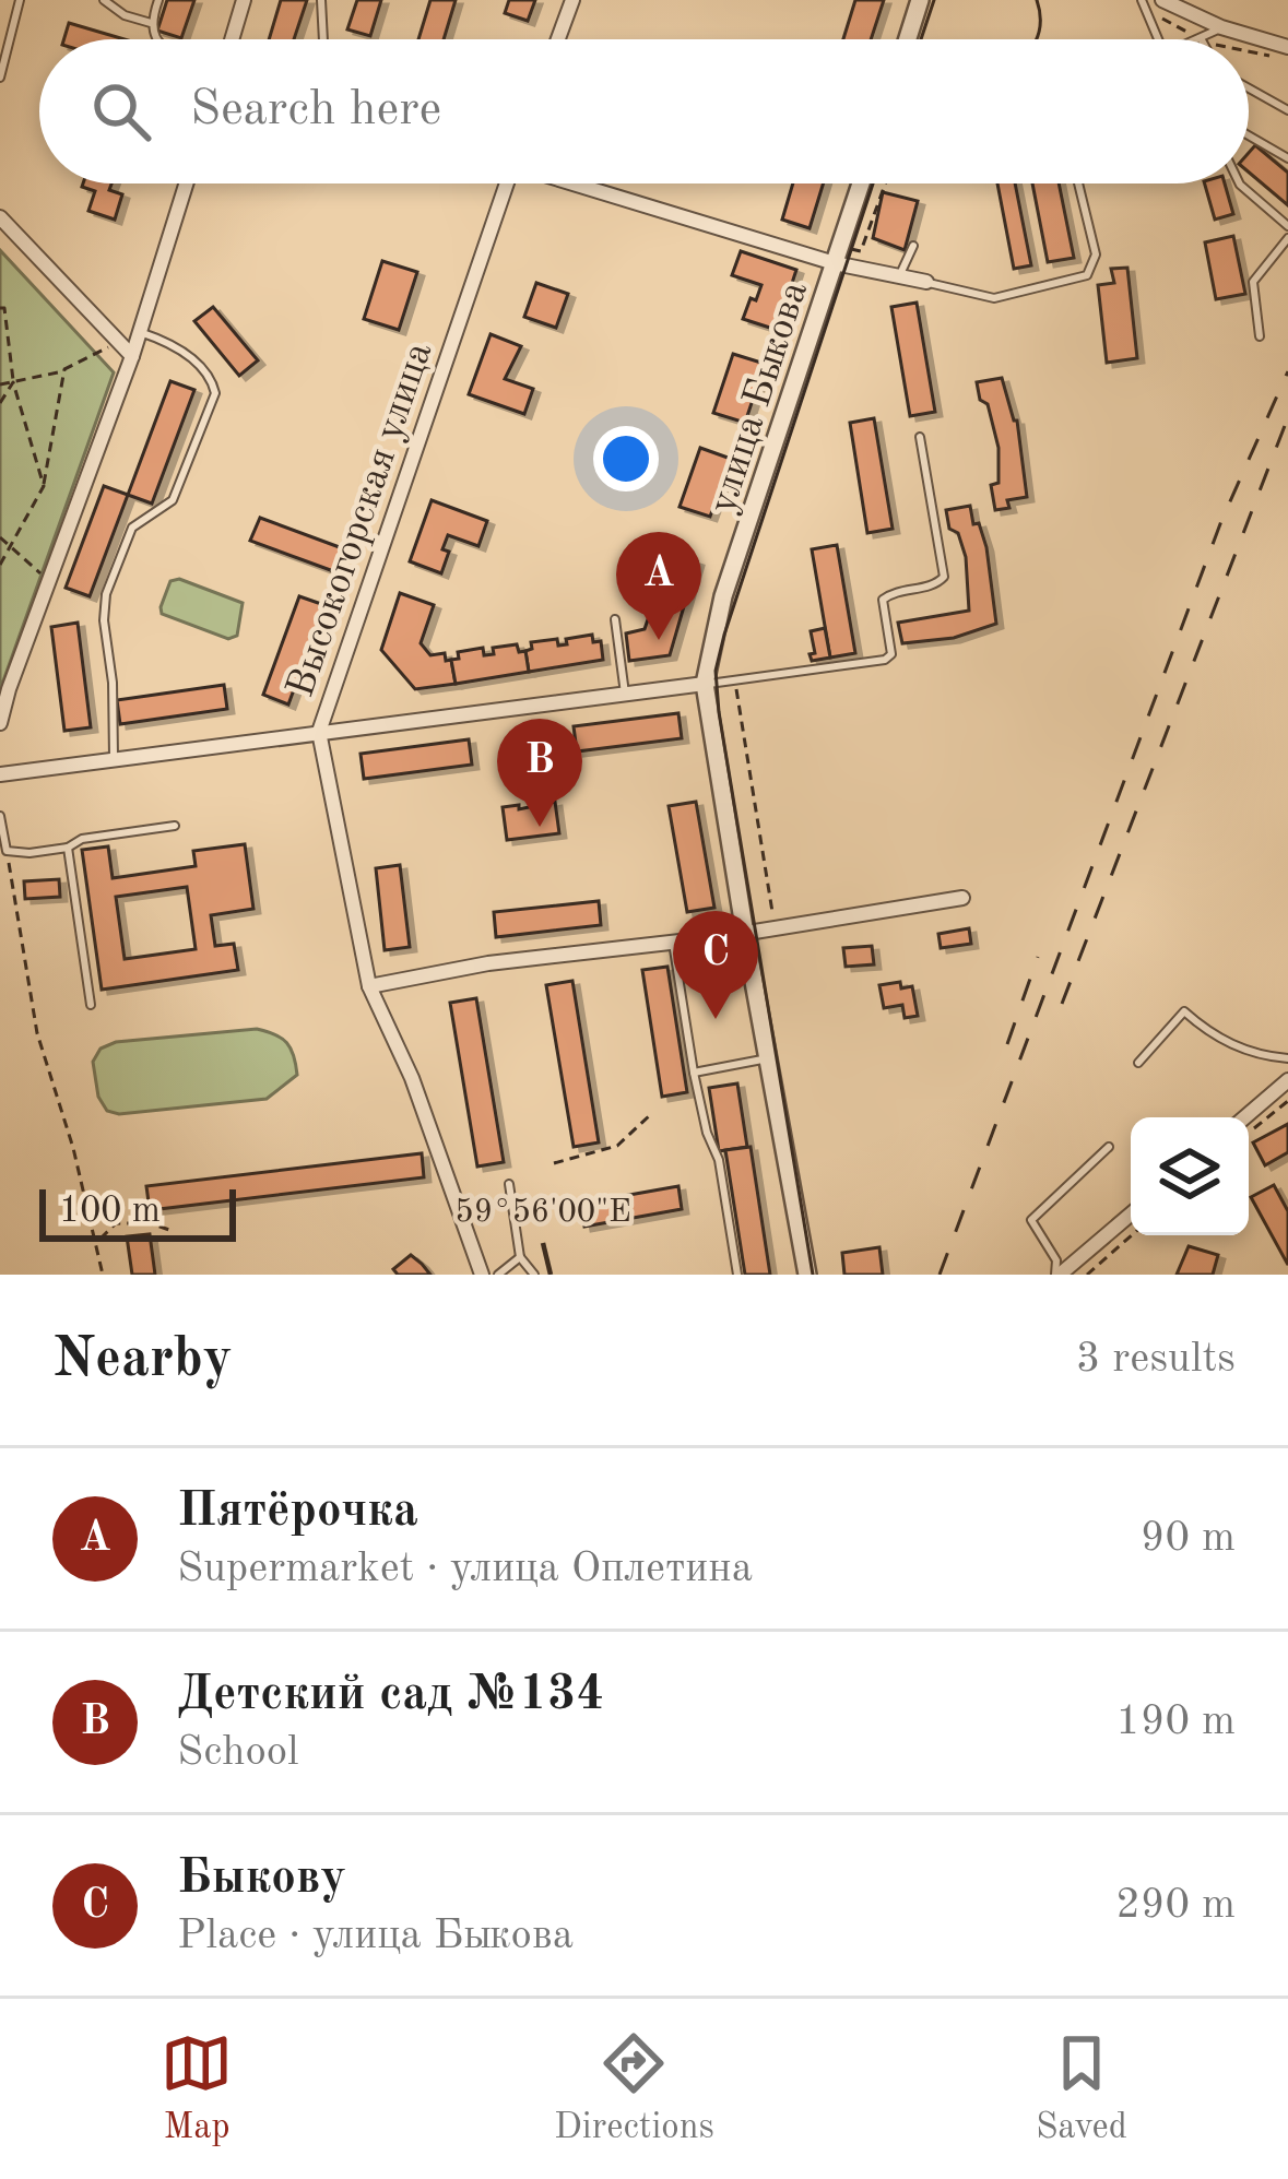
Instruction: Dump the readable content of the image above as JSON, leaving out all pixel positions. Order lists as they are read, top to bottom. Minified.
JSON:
{"streets":{"street":["улица Быкова","Высокогорская улица"]},"scale_bar":"100 m","page":{"search":"Search here","pins":["A","B","C"],"scale":"100 m","heading":["Nearby","3 results"],"list":[{"mark":"A","name":"Пятёрочка","note":"Supermarket · улица Оплетина","value":"90 m"},{"mark":"B","name":"Детский сад №134","note":"School","value":"190 m"},{"mark":"C","name":"Быкову","note":"Place · улица Быкова","value":"290 m"}],"nav":["Map","Directions","Saved"]},"coordinates":["59°56'00\"E"]}
